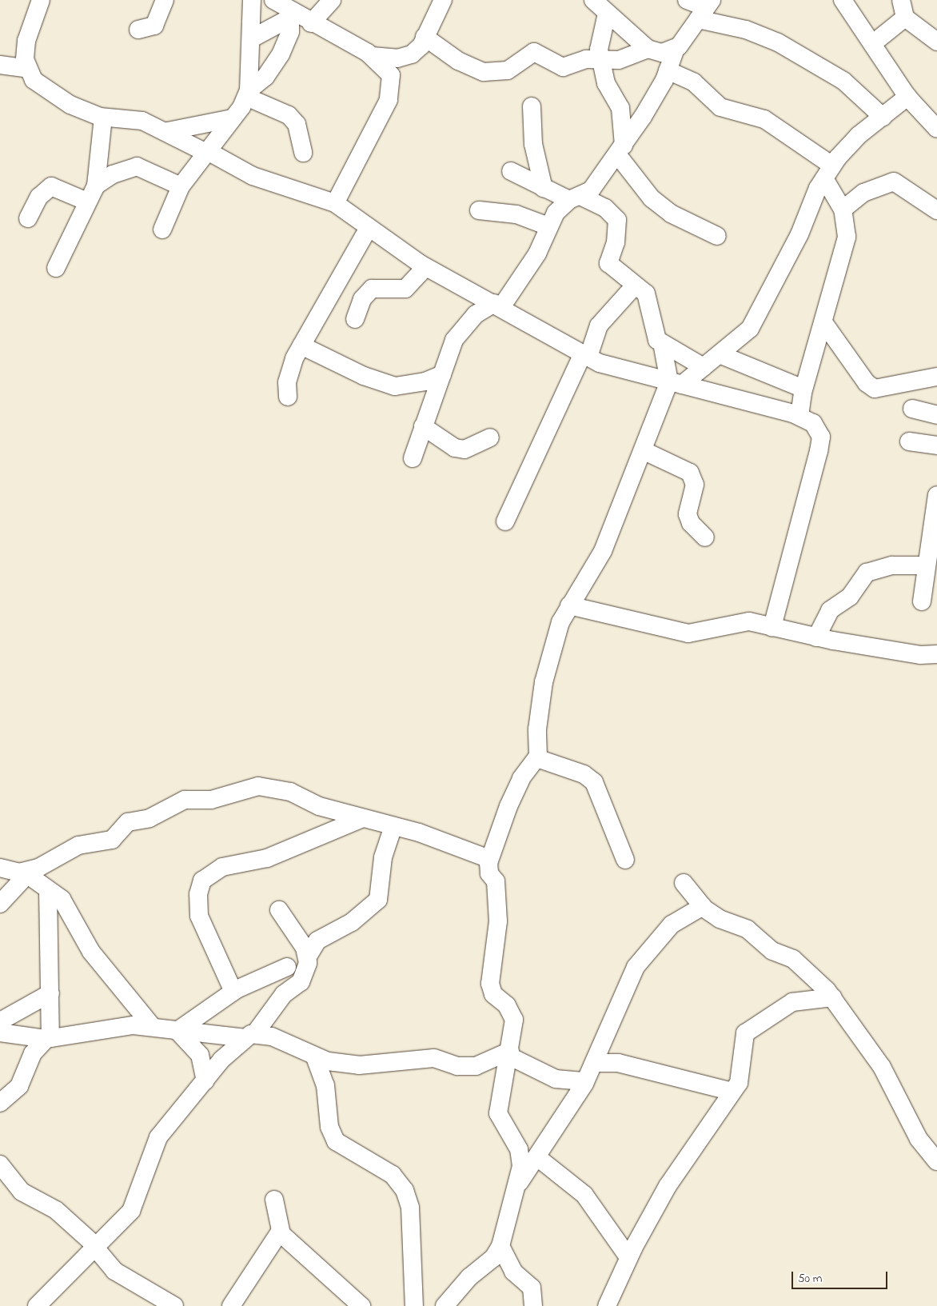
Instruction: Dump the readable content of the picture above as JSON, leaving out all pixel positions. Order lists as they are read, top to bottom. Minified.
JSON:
{"scale_bar":"50 m"}
